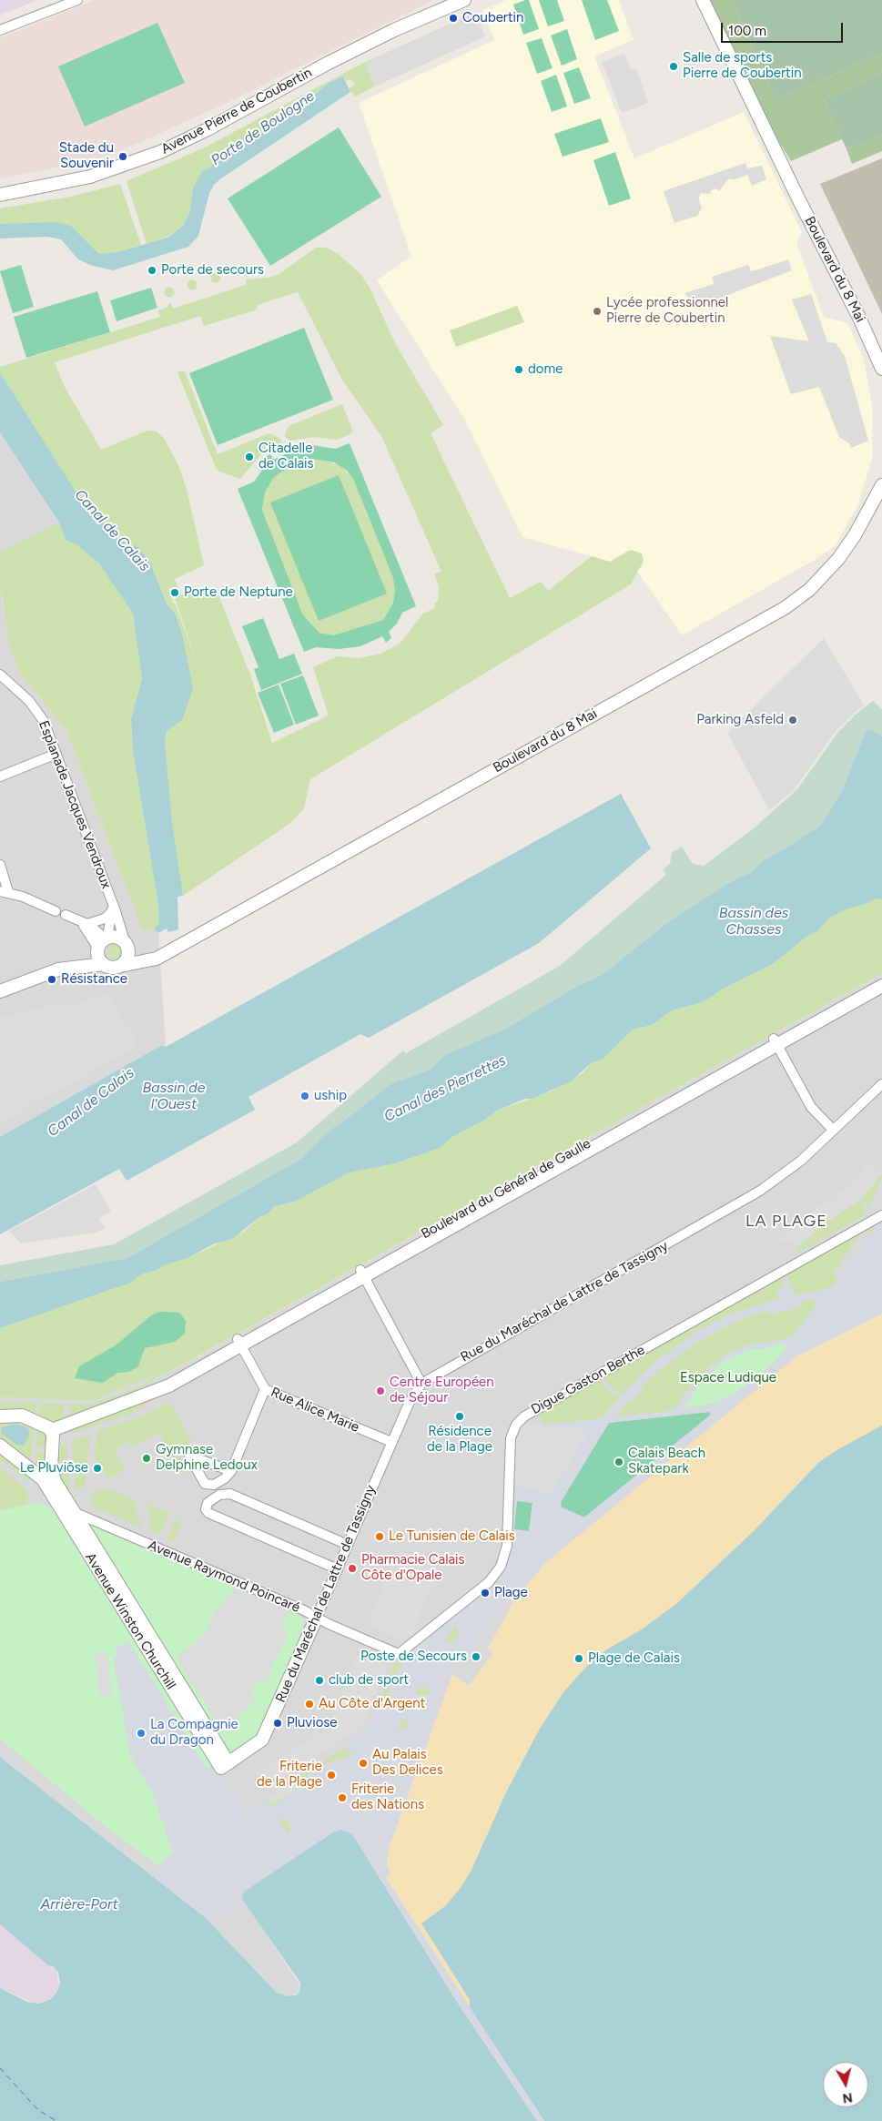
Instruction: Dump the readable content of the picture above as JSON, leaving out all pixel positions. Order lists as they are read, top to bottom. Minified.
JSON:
{"streets":{"street":["Avenue Pierre de Coubertin","Boulevard du 8 Mai","Esplanade Jacques Vendroux","Boulevard du Général de Gaulle","Rue du Maréchal de Lattre de Tassigny","Digue Gaston Berthe","Rue Alice Marie","Avenue Raymond Poincaré","Avenue Winston Churchill"]},"crossings":[["Boulevard du 8 Mai","Esplanade Jacques Vendroux"],["Boulevard du Général de Gaulle","Rue Alice Marie"],["Rue du Maréchal de Lattre de Tassigny","Rue Alice Marie"],["Rue du Maréchal de Lattre de Tassigny","Avenue Raymond Poincaré"],["Rue du Maréchal de Lattre de Tassigny","Avenue Winston Churchill"],["Digue Gaston Berthe","Avenue Raymond Poincaré"],["Avenue Raymond Poincaré","Avenue Winston Churchill"]],"districts":["LA PLAGE"],"water":["Porte de Boulogne","Canal de Calais","Bassin des Chasses","Bassin de l'Ouest","Canal des Pierrettes","Arrière-Port"],"parks":["Espace Ludique"],"places":["Coubertin","Salle de sports Pierre de Coubertin","Stade du Souvenir","Porte de secours","Lycée professionnel Pierre de Coubertin","dome","Citadelle de Calais","Porte de Neptune","Parking Asfeld","Résistance","uship","Centre Européen de Séjour","Résidence de la Plage","Gymnase Delphine Ledoux","Calais Beach Skatepark","Le Pluviôse","Le Tunisien de Calais","Pharmacie Calais Côte d'Opale","Plage","Poste de Secours","Plage de Calais","club de sport","Au Côte d'Argent","Pluviose","La Compagnie du Dragon","Au Palais Des Delices","Friterie de la Plage","Friterie des Nations"],"scale_bar":"100 m","north":"bottom"}
